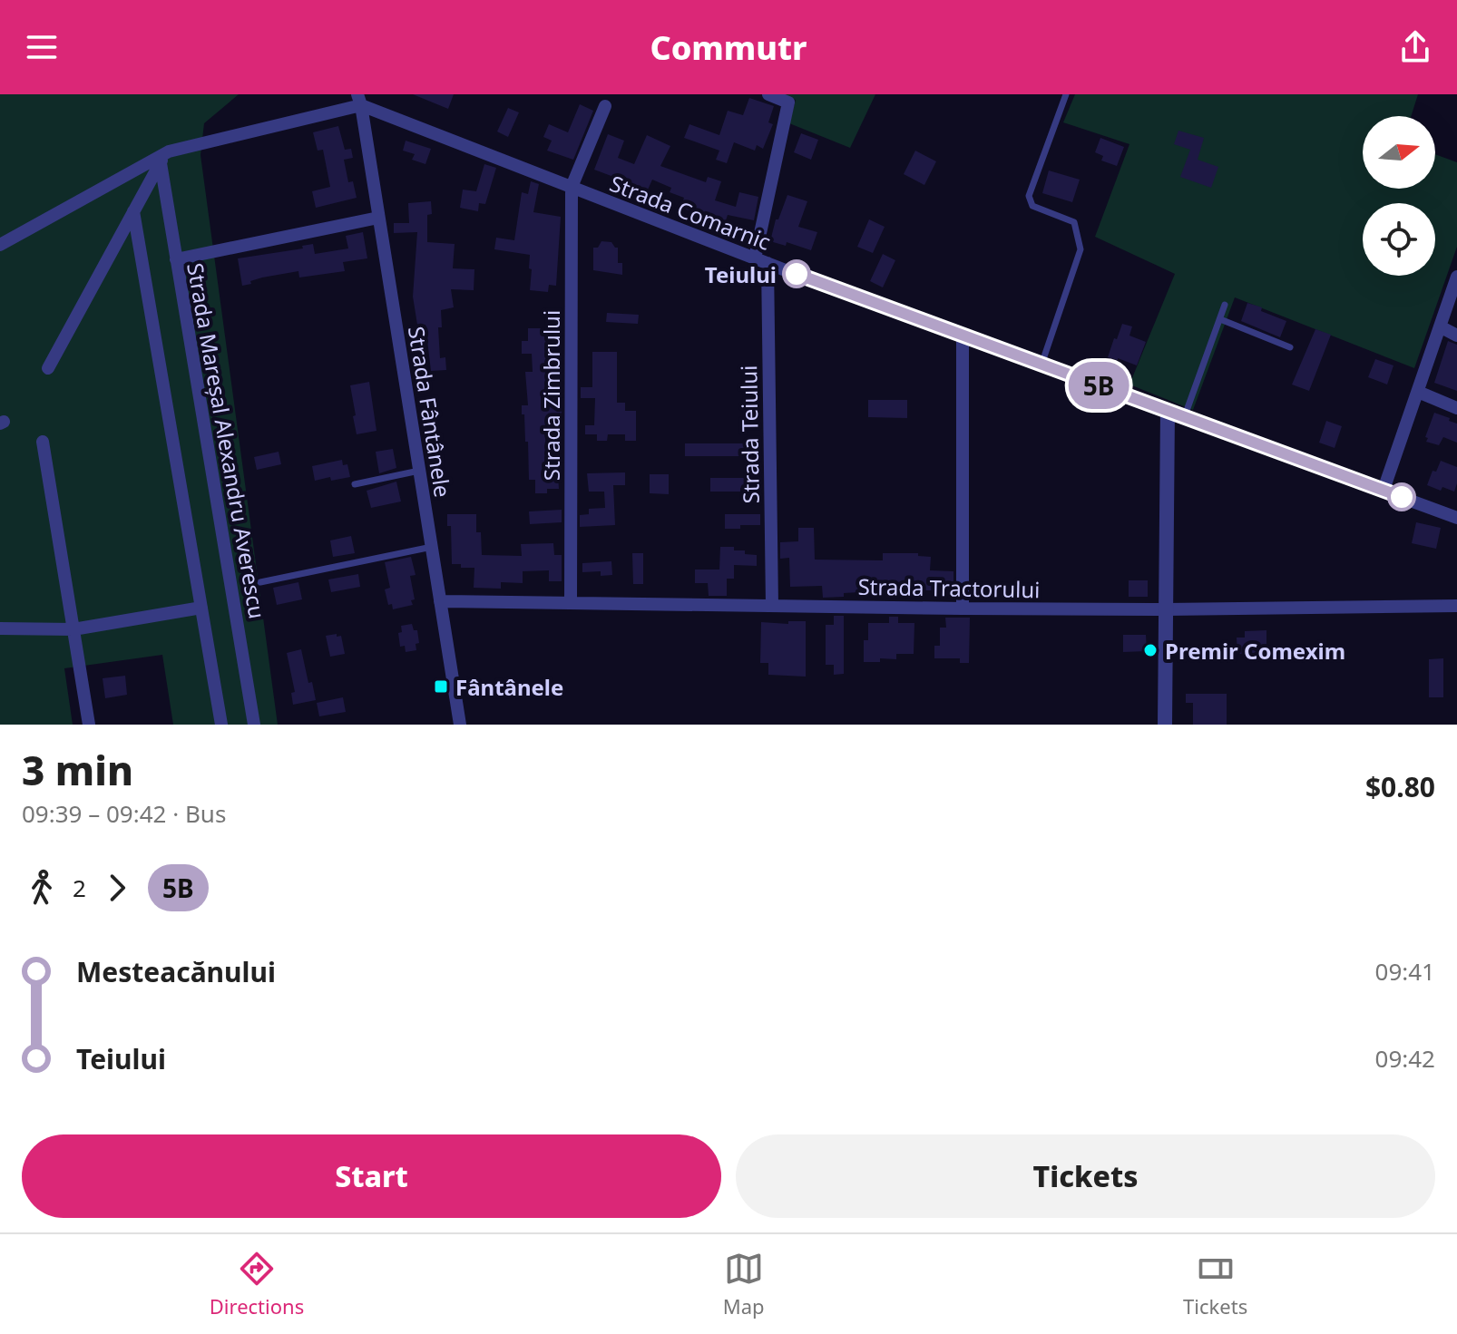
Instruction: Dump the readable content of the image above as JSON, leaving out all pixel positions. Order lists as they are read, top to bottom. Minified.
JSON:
{"streets":{"street":["Strada Comarnic","Strada Zimbrului","Strada Fântânele","Strada Teiului","Strada Mareșal Alexandru Averescu","Strada Tractorului"]},"crossings":[["Strada Comarnic","Strada Zimbrului"],["Strada Comarnic","Strada Fântânele"],["Strada Comarnic","Strada Teiului"],["Strada Zimbrului","Strada Tractorului"],["Strada Fântânele","Strada Tractorului"],["Strada Teiului","Strada Tractorului"]],"places":{"other":["Teiului","Premir Comexim"],"transit":["Fântânele"]},"lines":["bus line 5B"],"north":"right","page":{"header":"Commutr","on_map":"5B","heading":["3 min","09:39 – 09:42 · Bus","$0.80"],"legs":["2","5B"],"list":[{"name":"Mesteacănului","value":"09:41"},{"name":"Teiului","value":"09:42"}],"buttons":["Start","Tickets"],"tabs":["Directions","Map","Tickets"]}}
